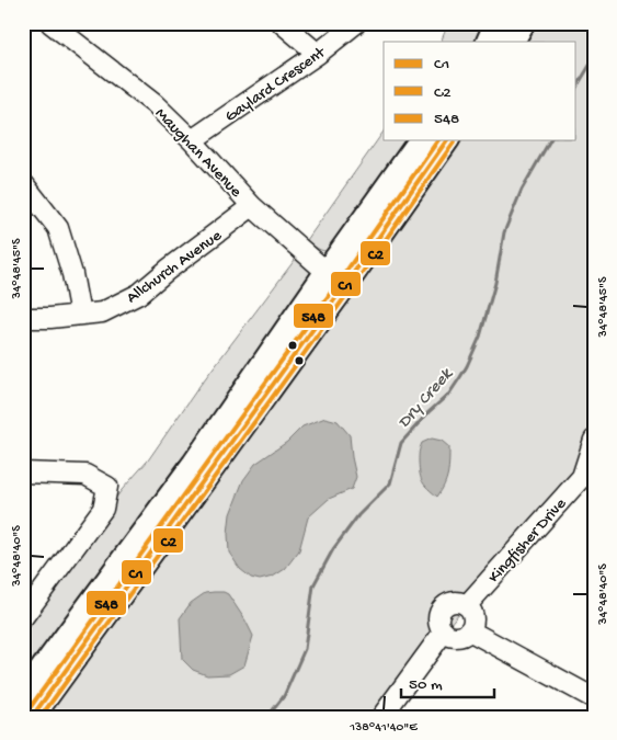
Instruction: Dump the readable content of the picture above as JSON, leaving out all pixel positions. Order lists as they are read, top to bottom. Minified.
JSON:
{"streets":{"street":["Gaylard Crescent","Maughan Avenue","Allchurch Avenue","Kingfisher Drive"]},"crossings":[["Gaylard Crescent","Maughan Avenue"],["Maughan Avenue","Allchurch Avenue"]],"water":["Dry Creek"],"lines":["transit line C1","transit line 548","transit line C2"],"legend":["C1","C2","548"],"scale_bar":"50 m","coordinates":["34°48'45\"S","34°48'40\"S","138°41'40\"E"]}
